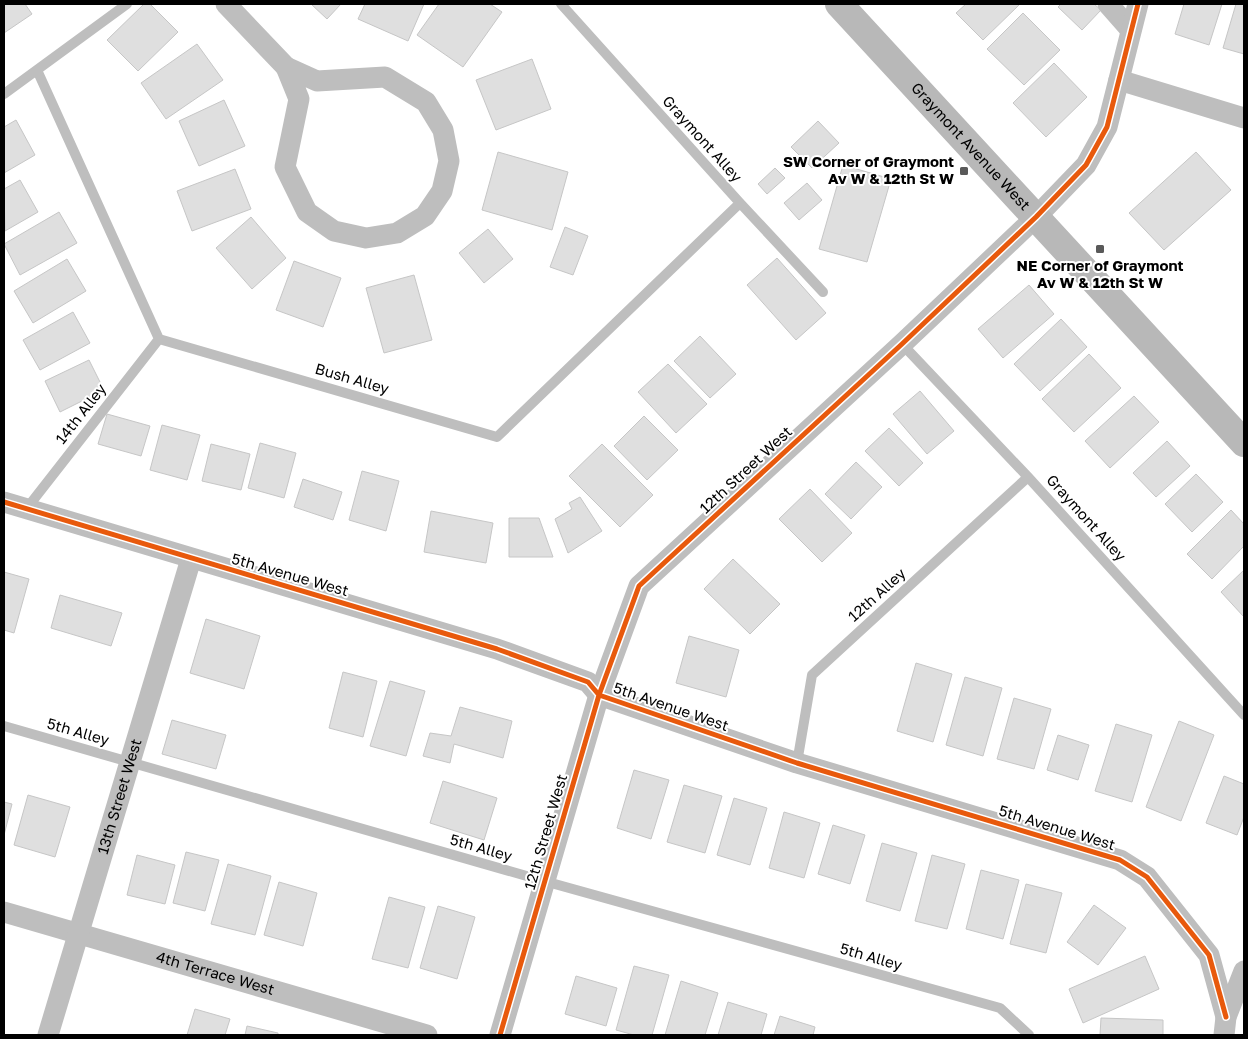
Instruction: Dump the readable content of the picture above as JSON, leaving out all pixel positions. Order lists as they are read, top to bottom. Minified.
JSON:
{"streets":{"main road":["Graymont Avenue West"],"street":["12th Street West","5th Avenue West","13th Street West","4th Terrace West"],"lane":["Graymont Alley","Bush Alley","14th Alley","12th Alley","5th Alley"]},"crossings":[["Graymont Alley","Bush Alley"],["Graymont Alley","12th Street West"],["Graymont Alley","12th Alley"],["Graymont Avenue West","12th Street West"],["Bush Alley","14th Alley"],["14th Alley","5th Avenue West"],["12th Street West","5th Avenue West"],["12th Street West","5th Alley"],["5th Avenue West","12th Alley"],["5th Avenue West","13th Street West"],["5th Alley","13th Street West"],["13th Street West","4th Terrace West"]],"places":{"transit":["SW Corner of Graymont Av W & 12th St W","NE Corner of Graymont Av W & 12th St W"]}}
